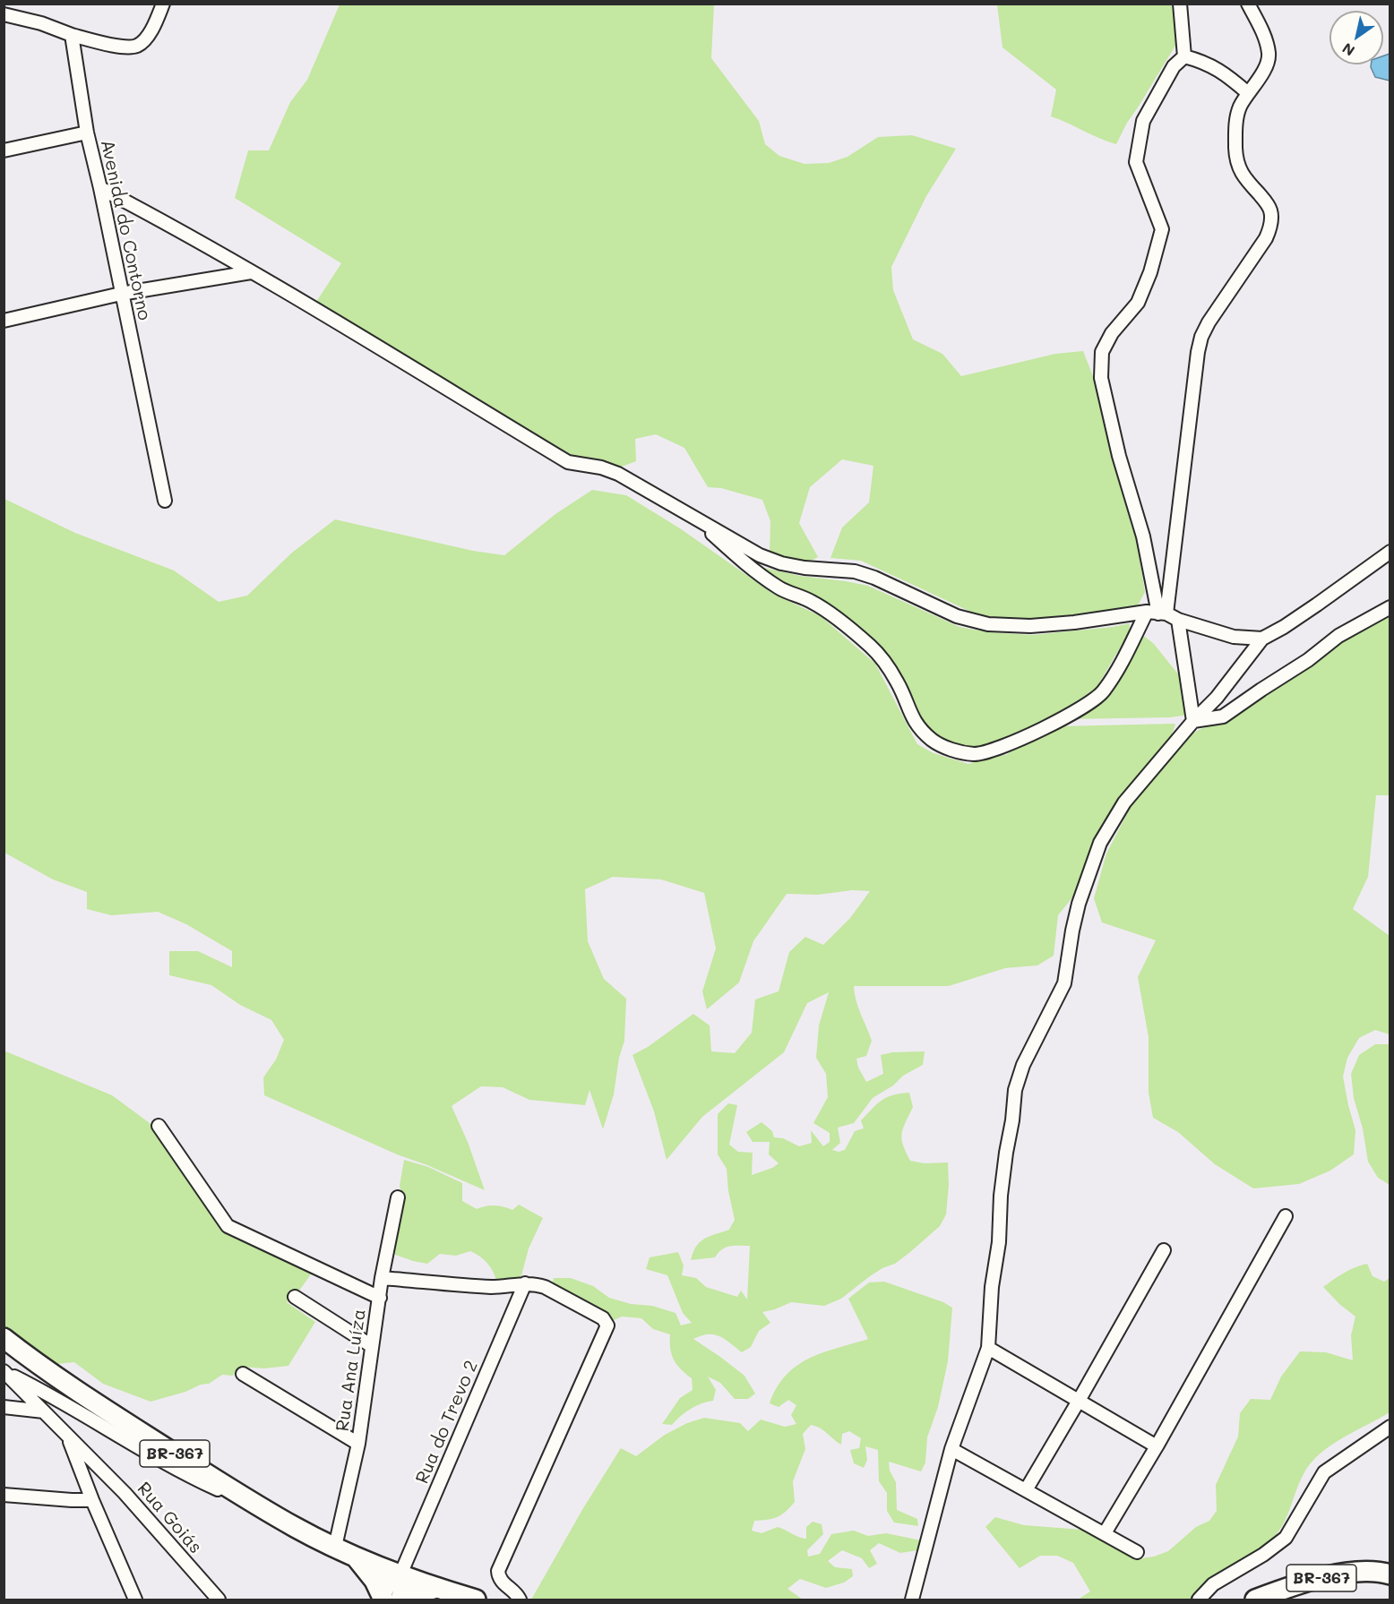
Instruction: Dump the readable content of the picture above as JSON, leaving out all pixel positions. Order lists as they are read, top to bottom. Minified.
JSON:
{"streets":{"main road":["BR-367"],"street":["Avenida do Contorno","Rua Ana Luíza","Rua do Trevo 2","Rua Goiás"]},"crossings":[["Rua Ana Luíza","BR-367"],["Rua do Trevo 2","BR-367"]],"north":"bottom left"}
